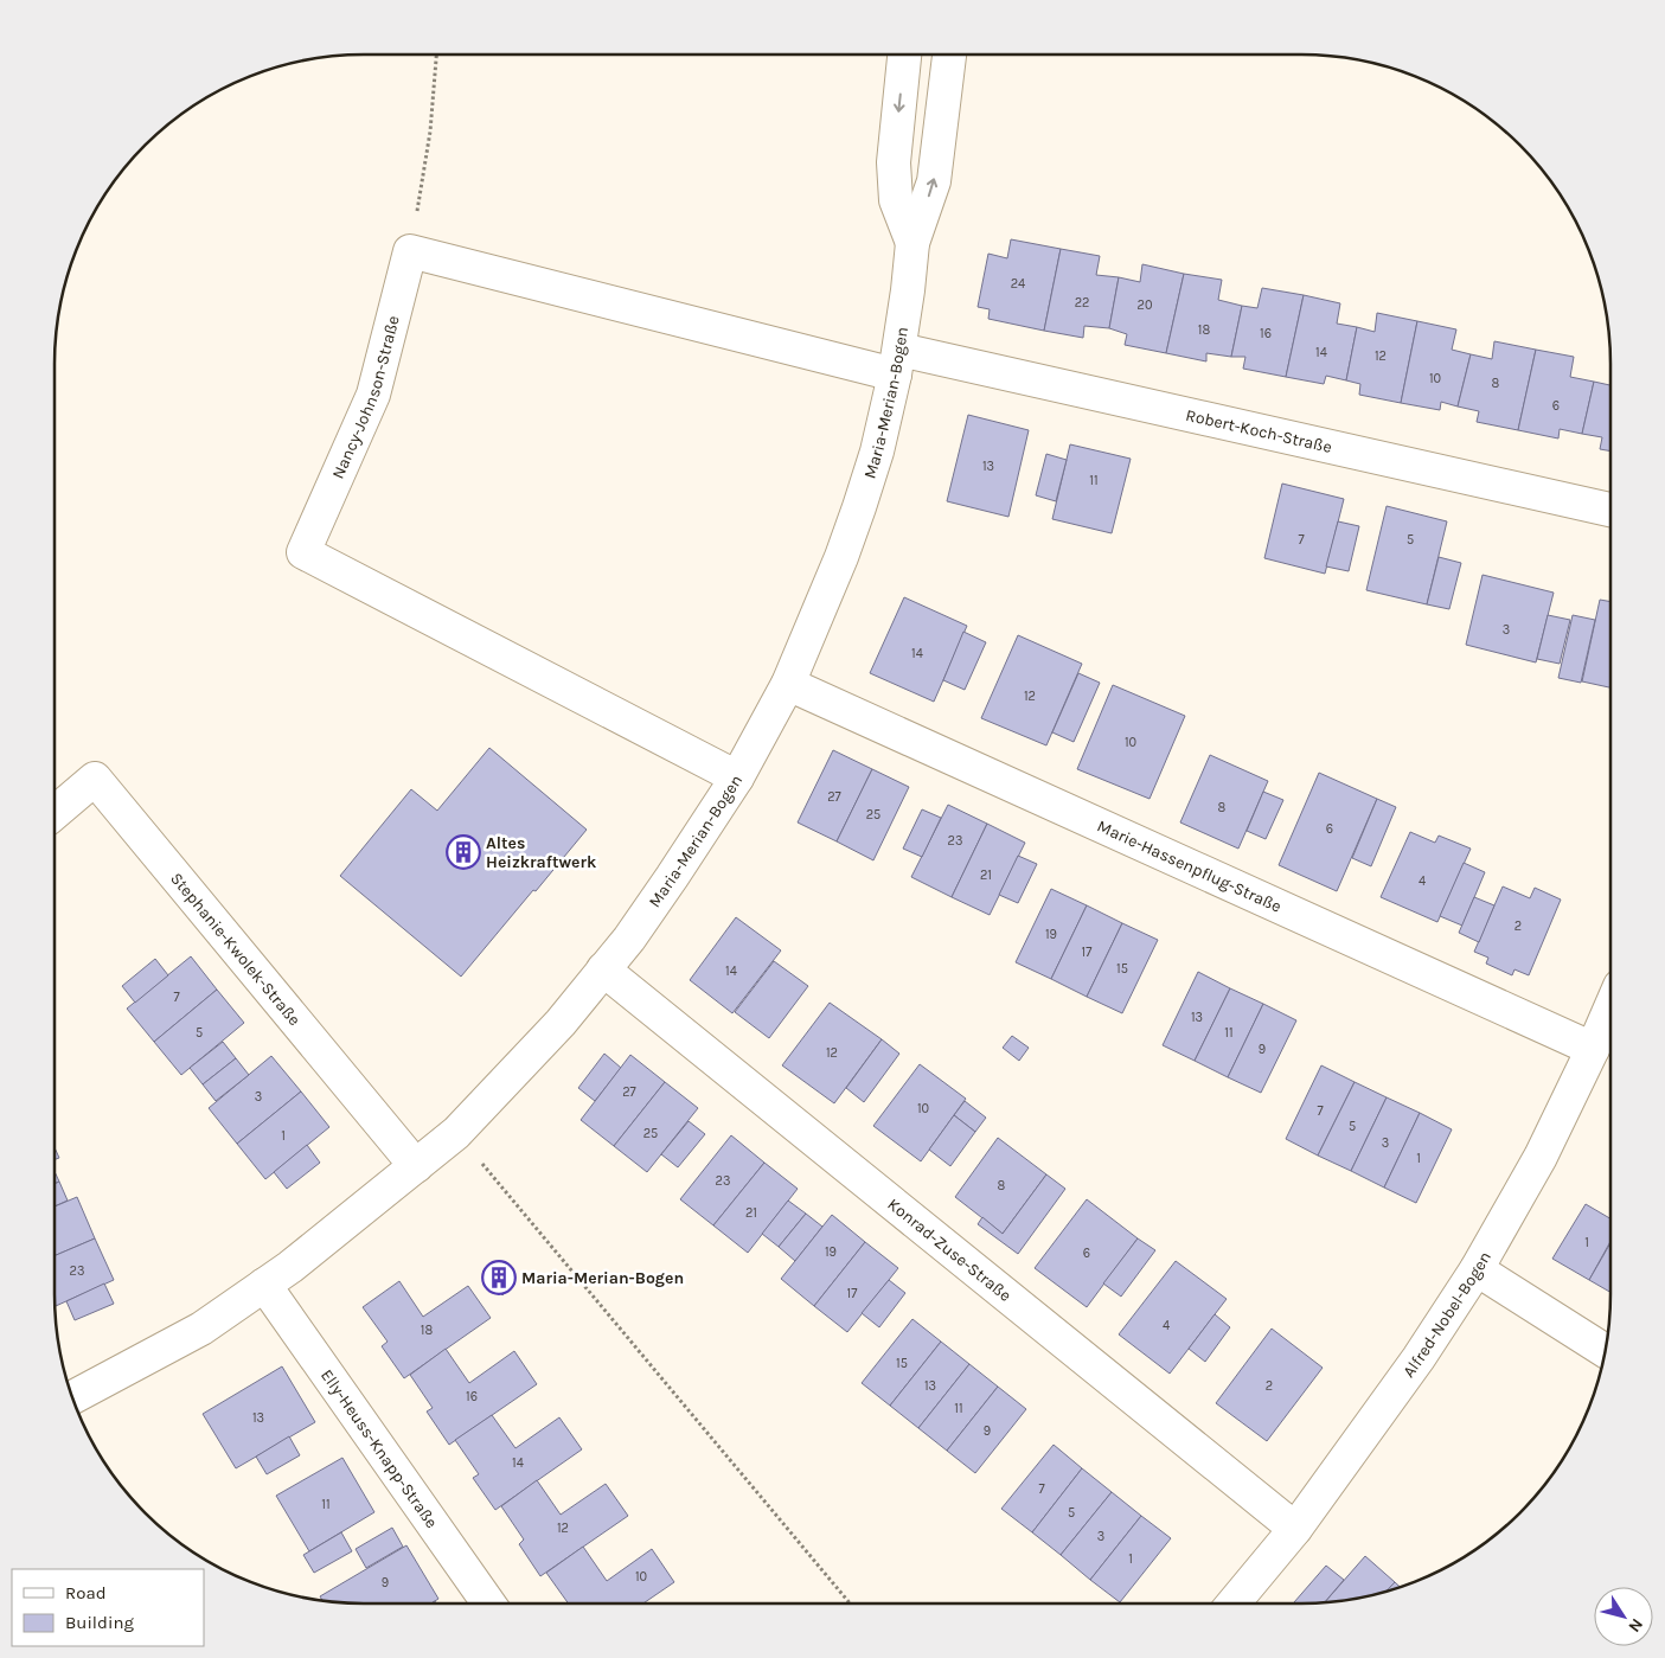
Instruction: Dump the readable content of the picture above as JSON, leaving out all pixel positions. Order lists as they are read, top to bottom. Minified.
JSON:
{"streets":{"street":["Nancy-Johnson-Straße","Maria-Merian-Bogen","Robert-Koch-Straße","Marie-Hassenpflug-Straße","Stephanie-Kwolek-Straße","Konrad-Zuse-Straße","Alfred-Nobel-Bogen","Elly-Heuss-Knapp-Straße"]},"crossings":[["Nancy-Johnson-Straße","Maria-Merian-Bogen"],["Maria-Merian-Bogen","Robert-Koch-Straße"],["Maria-Merian-Bogen","Marie-Hassenpflug-Straße"],["Maria-Merian-Bogen","Stephanie-Kwolek-Straße"],["Maria-Merian-Bogen","Konrad-Zuse-Straße"],["Maria-Merian-Bogen","Elly-Heuss-Knapp-Straße"],["Marie-Hassenpflug-Straße","Alfred-Nobel-Bogen"],["Konrad-Zuse-Straße","Alfred-Nobel-Bogen"]],"places":{"building":["Altes Heizkraftwerk","Maria-Merian-Bogen"]},"house_numbers":["24","22","20","18","16","14","12","10","8","6","13","11","7","5","3","14","12","10","27","8","25","6","23","21","4","2","19","17","15","14","7","13","5","11","9","12","27","3","10","7","5","25","1","3","1","23","8","21","1","19","6","23","17","4","18","15","13","2","16","11","13","9","14","7","11","5","12","3","1","10","9"],"legend":["Road","Building"],"north":"bottom right"}
